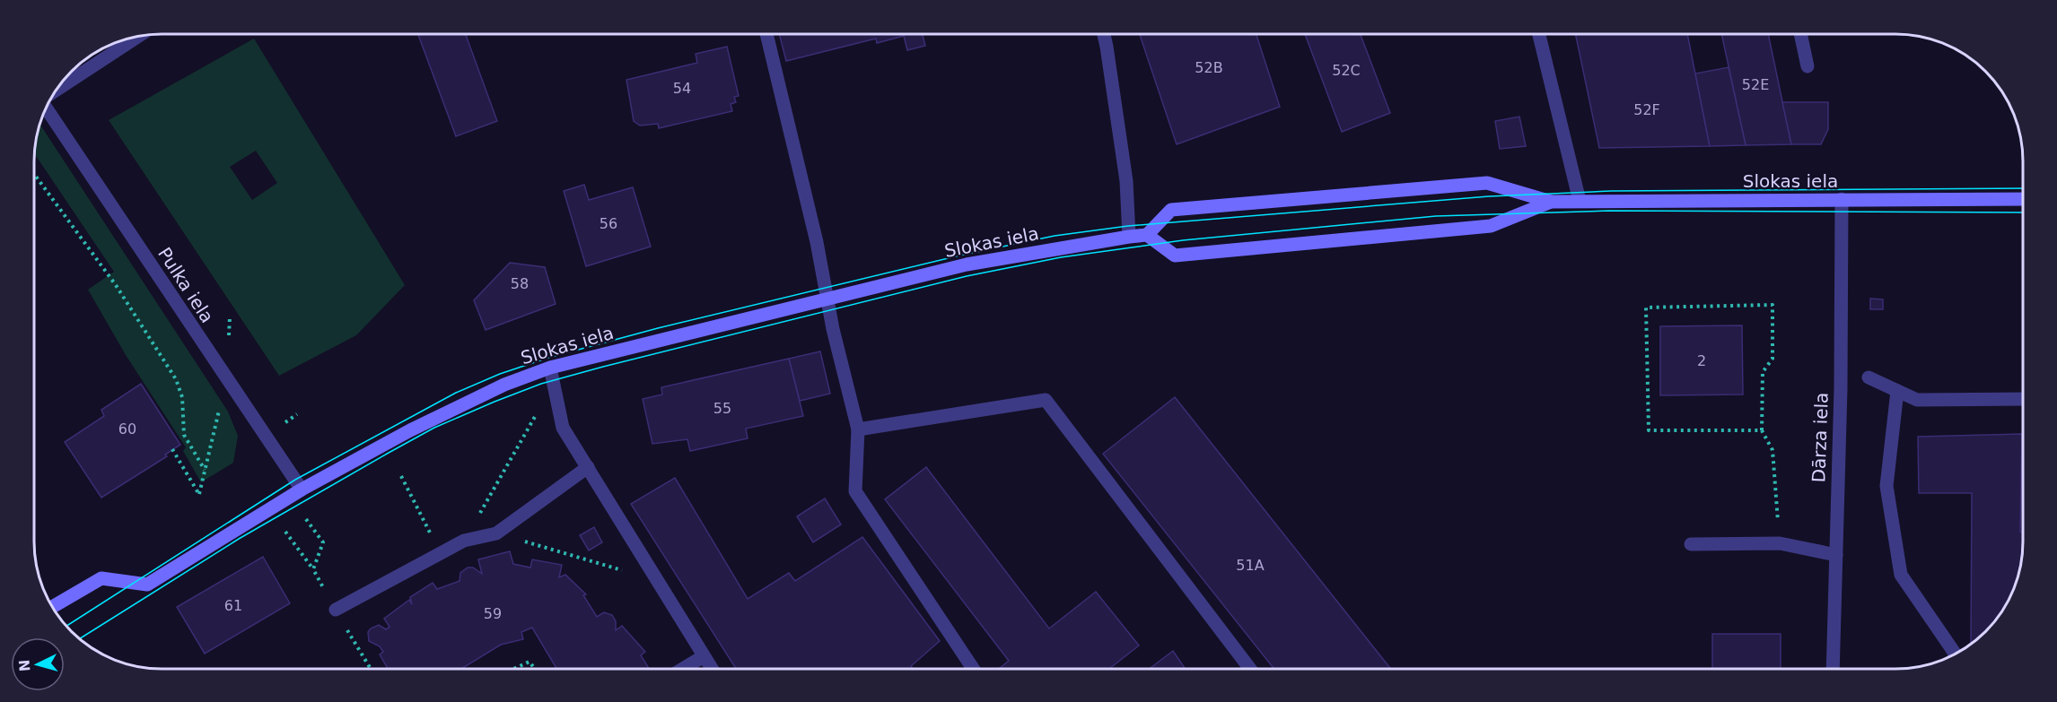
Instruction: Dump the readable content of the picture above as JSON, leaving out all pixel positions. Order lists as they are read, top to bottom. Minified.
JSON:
{"streets":{"street":["Slokas iela","Pulka iela","Dārza iela"]},"crossings":[["Slokas iela","Pulka iela"],["Slokas iela","Dārza iela"]],"house_numbers":["52B","52C","52E","54","52F","56","58","2","55","60","51A","61","59"],"north":"left"}
